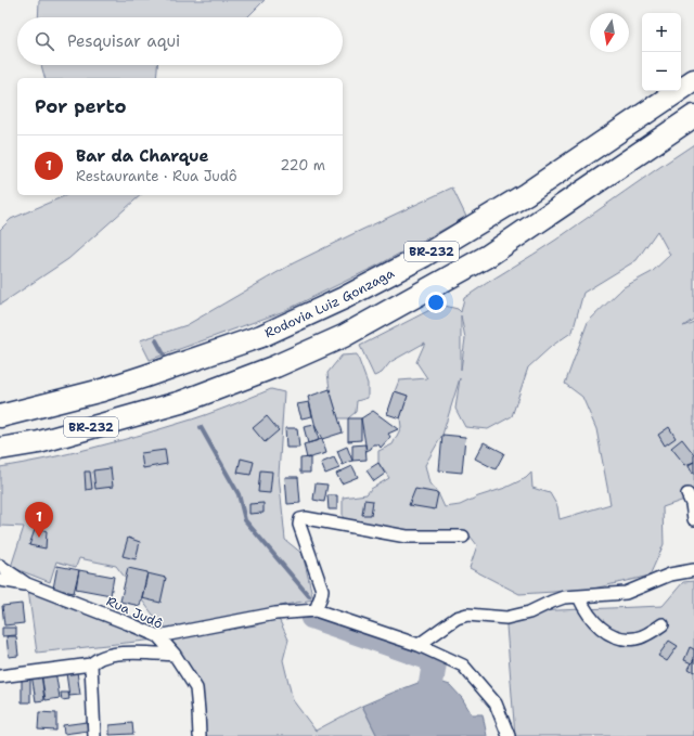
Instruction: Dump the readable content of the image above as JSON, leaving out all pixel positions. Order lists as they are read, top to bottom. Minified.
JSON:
{"streets":{"highway":["BR-232","Rodovia Luiz Gonzaga"],"street":["Rua Judô"]},"north":"bottom","page":{"map_buttons":["+","−"],"search":"Pesquisar aqui","heading":"Por perto","list":[{"mark":"1","name":"Bar da Charque","note":"Restaurante · Rua Judô","value":"220 m"}],"pins":"1"}}
